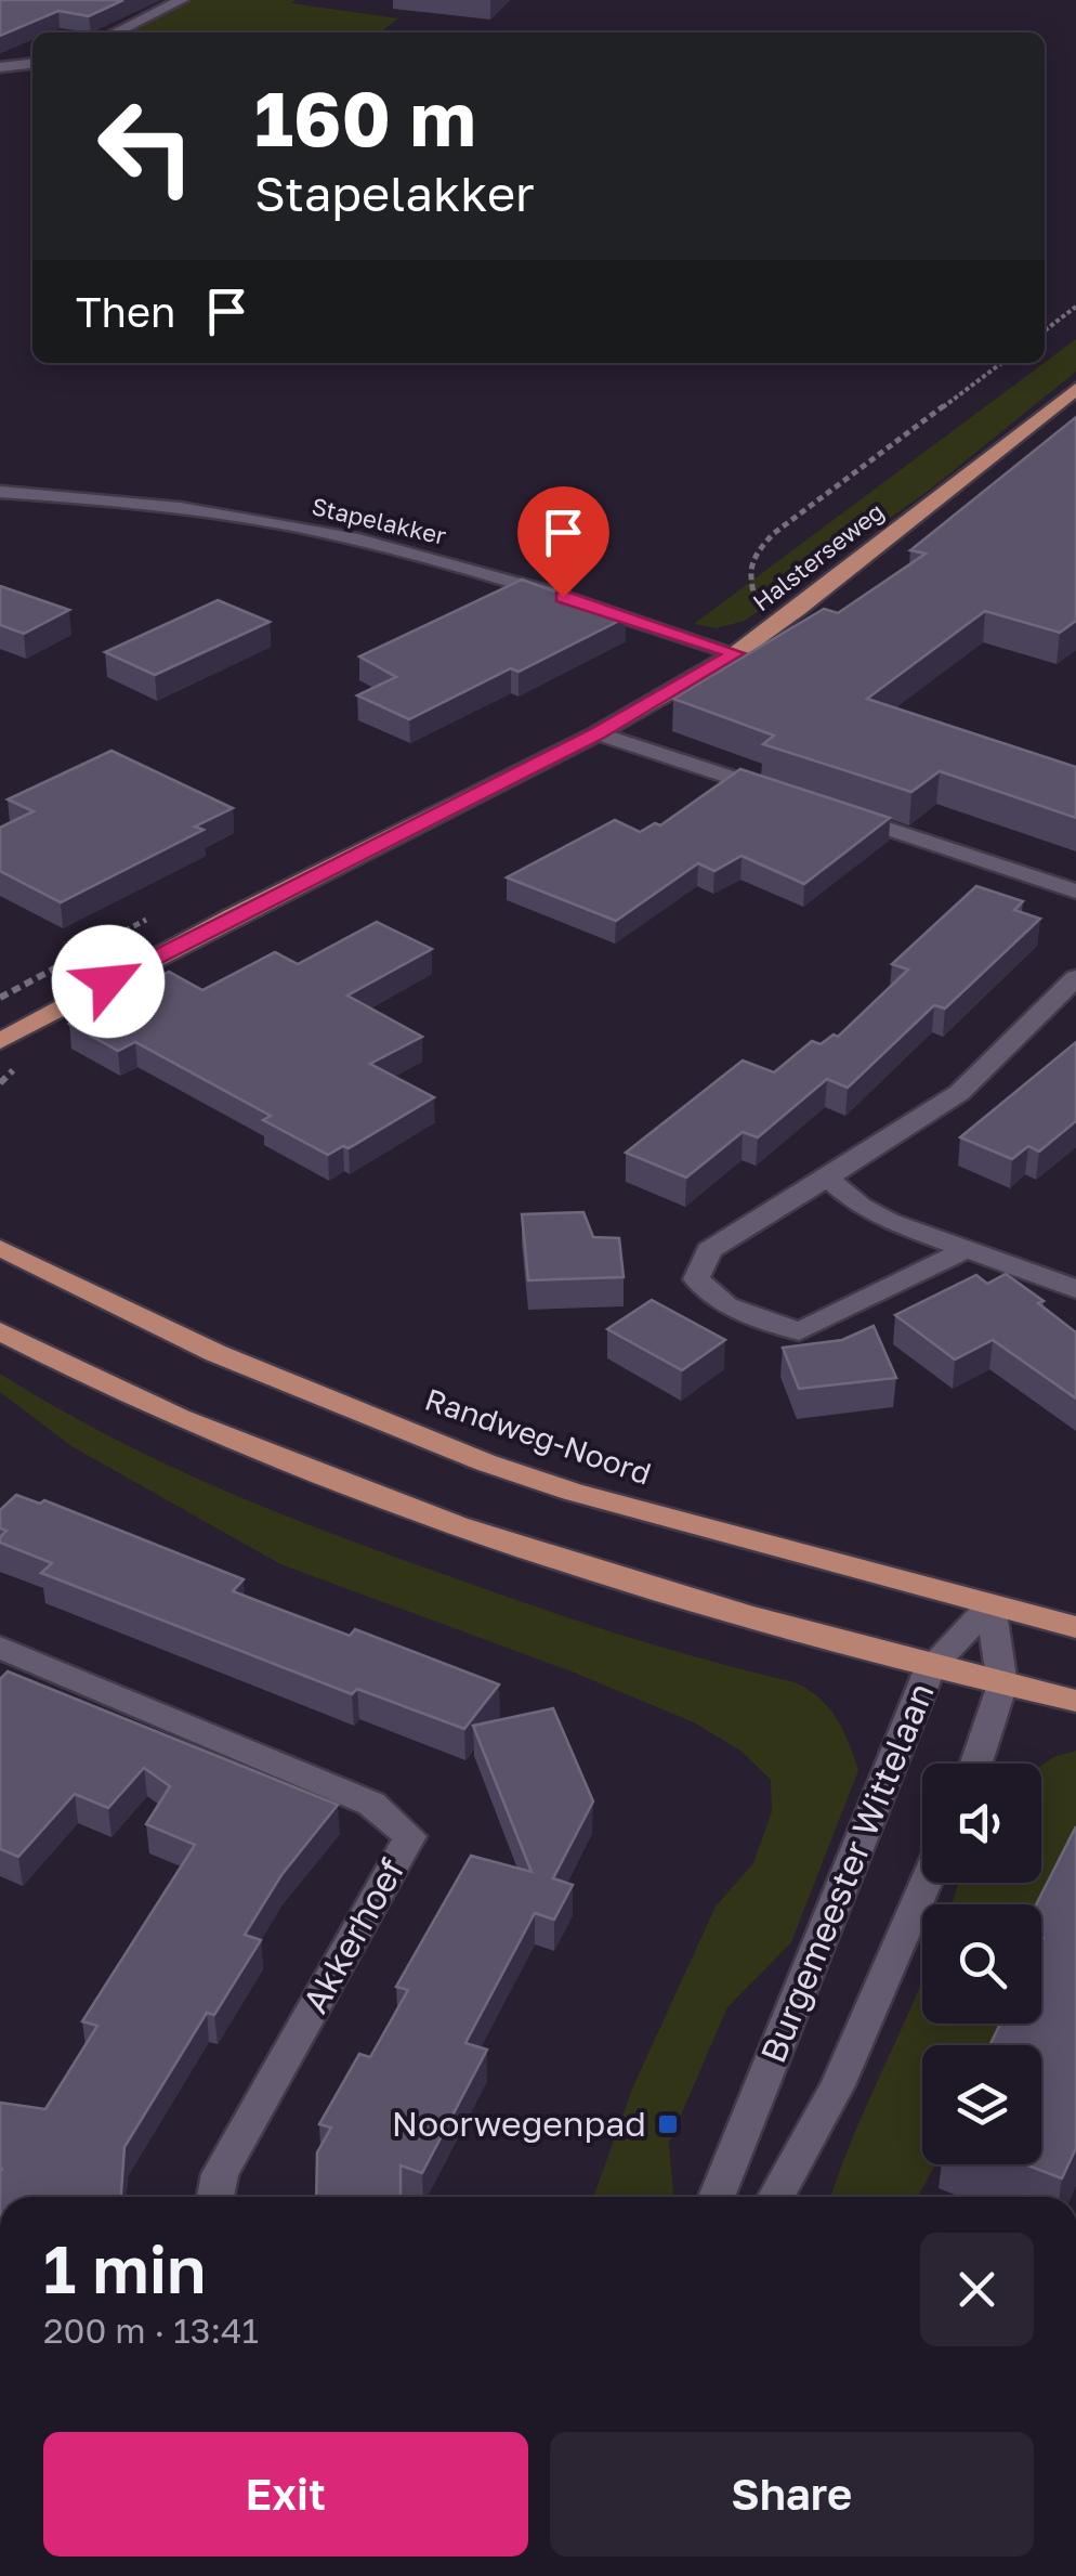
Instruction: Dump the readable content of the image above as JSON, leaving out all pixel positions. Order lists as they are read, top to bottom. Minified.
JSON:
{"streets":{"main road":["Halsterseweg","Randweg-Noord"],"street":["Stapelakker","Burgemeester Wittelaan","Akkerhoef"]},"crossings":[["Stapelakker","Halsterseweg"],["Randweg-Noord","Burgemeester Wittelaan"]],"places":{"transit":["Noorwegenpad"]},"page":{"turn":["160 m","Stapelakker"],"then":"Then","heading":["1 min","200 m · 13:41"],"buttons":["Exit","Share"]}}
